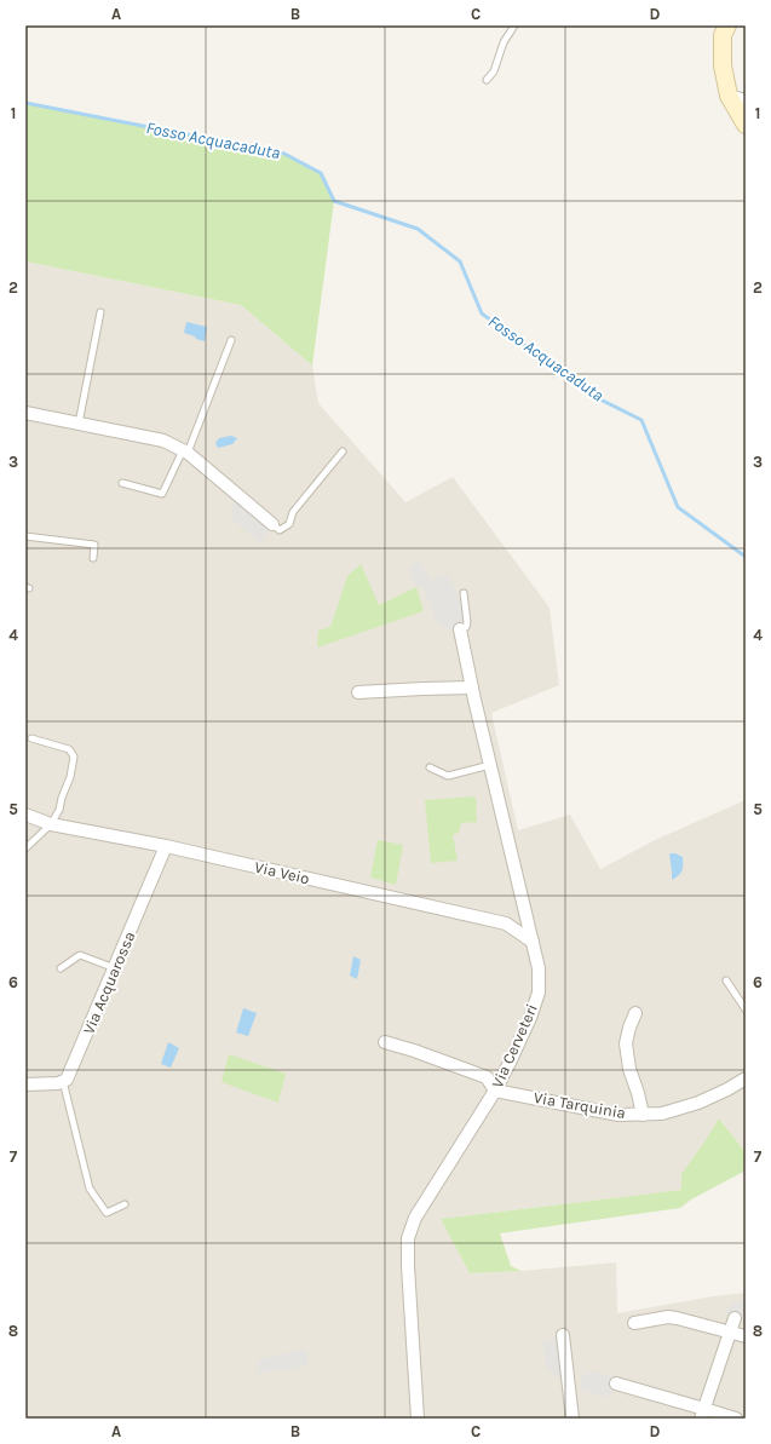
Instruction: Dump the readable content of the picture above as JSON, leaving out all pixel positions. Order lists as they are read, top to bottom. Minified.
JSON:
{"streets":{"street":["Via Veio","Via Acquarossa","Via Cerveteri","Via Tarquinia"]},"crossings":[["Via Veio","Via Acquarossa"],["Via Veio","Via Cerveteri"],["Via Cerveteri","Via Tarquinia"]],"water":["Fosso Acquacaduta"],"grid":{"columns":["A","B","C","D"],"rows":["1","2","3","4","5","6","7","8"]}}
